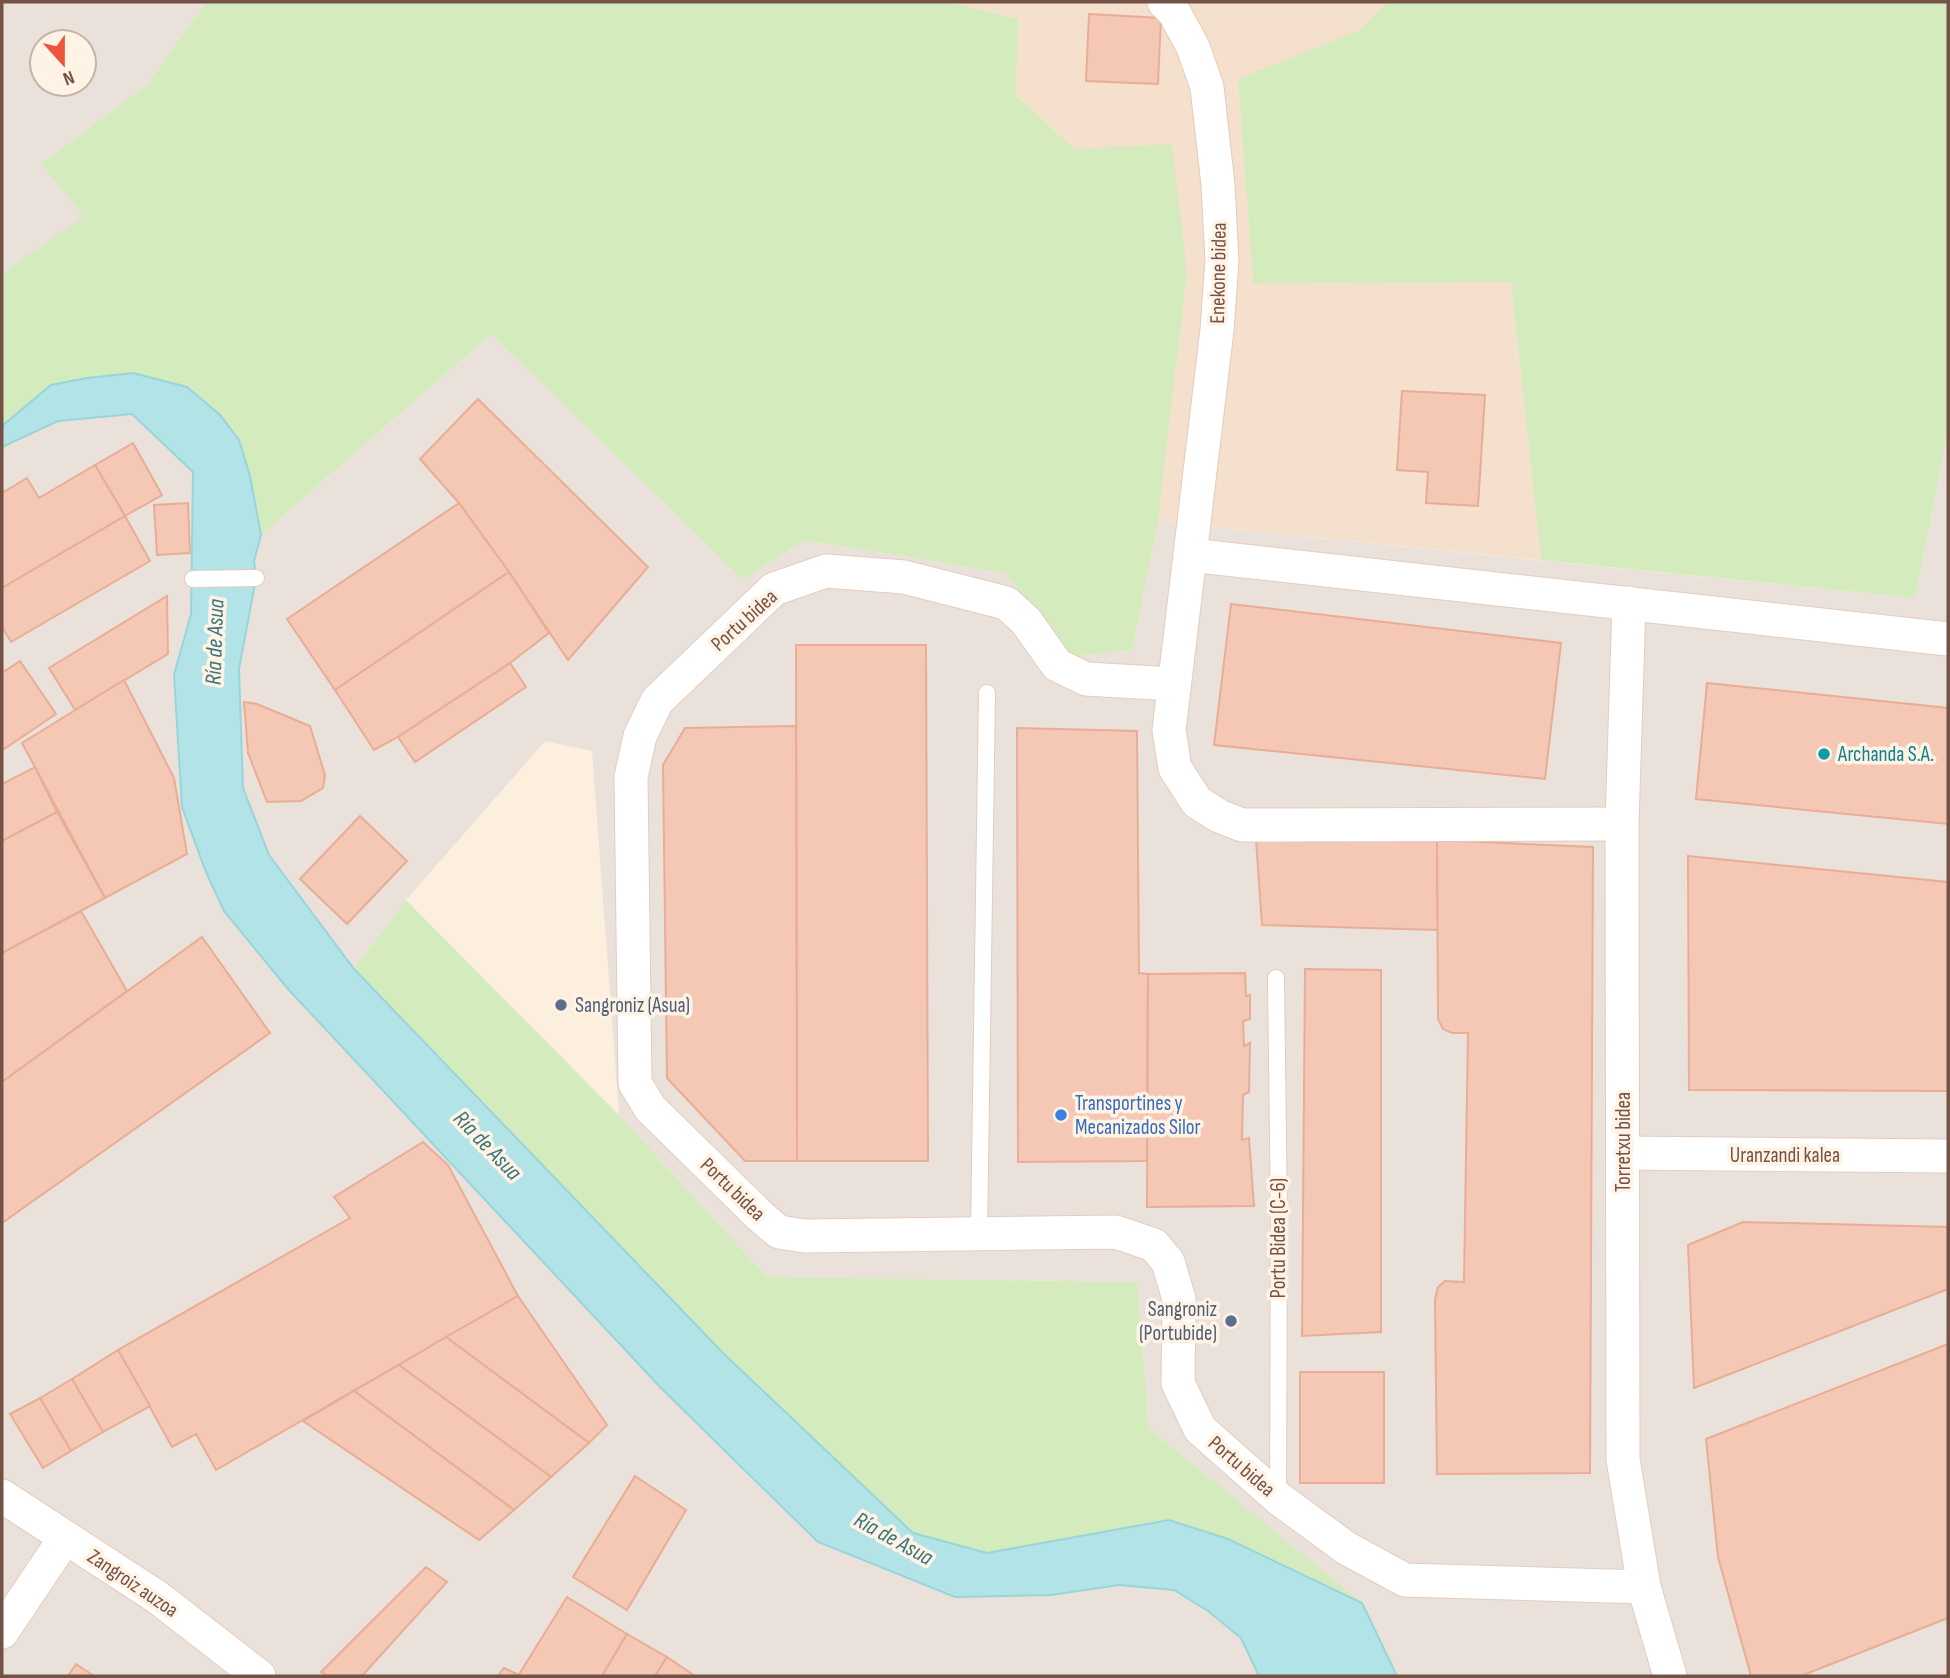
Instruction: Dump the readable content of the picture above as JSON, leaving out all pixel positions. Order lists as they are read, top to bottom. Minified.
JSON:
{"streets":{"street":["Enekone bidea","Portu bidea","Torretxu bidea","Uranzandi kalea","Zangroiz auzoa"],"lane":["Portu Bidea (C-6)"]},"crossings":[["Enekone bidea","Portu bidea"],["Enekone bidea","Torretxu bidea"],["Portu bidea","Torretxu bidea"],["Portu bidea","Portu Bidea (C-6)"],["Torretxu bidea","Uranzandi kalea"]],"water":["Ría de Asua"],"places":["Archanda S.A.","Sangroniz (Asua)","Transportines y Mecanizados Silor","Sangroniz (Portubide)"],"north":"bottom"}
